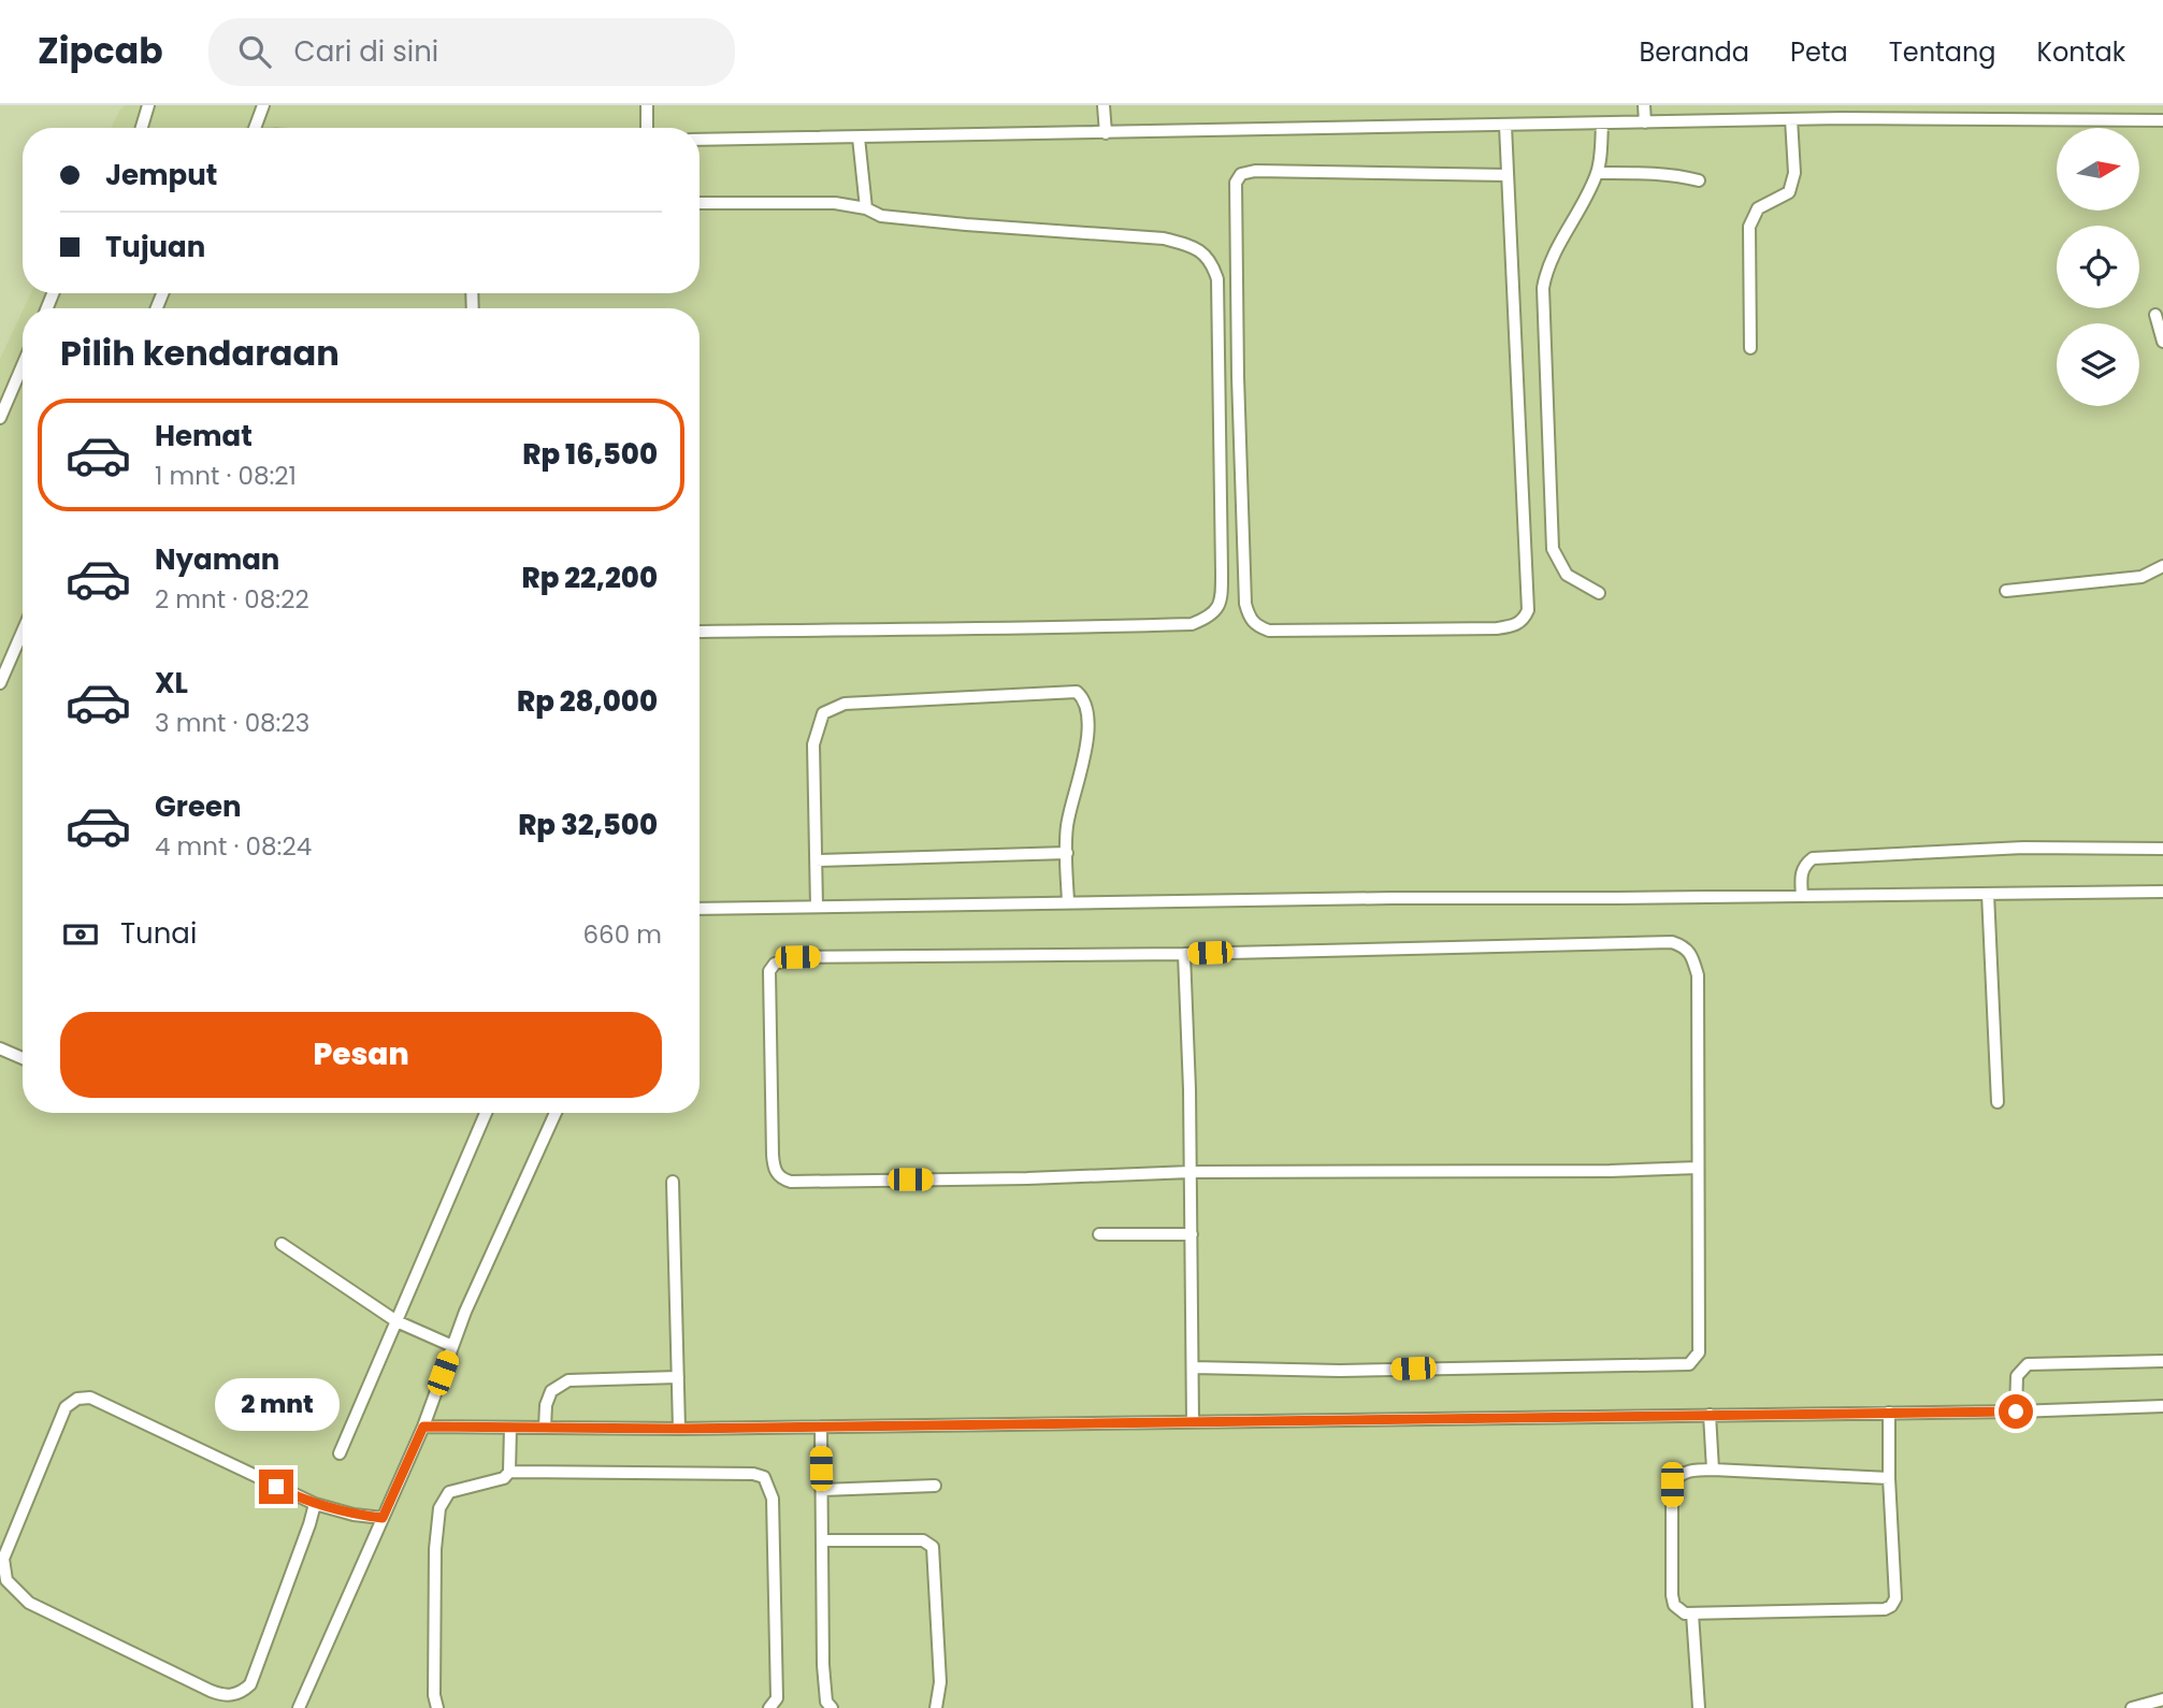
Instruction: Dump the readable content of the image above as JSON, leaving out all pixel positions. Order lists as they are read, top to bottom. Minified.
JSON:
{"north":"right","page":{"header":"Zipcab","search":"Cari di sini","nav":["Beranda","Peta","Tentang","Kontak"],"banner":["Jemput","Tujuan"],"heading":"Pilih kendaraan","list":[{"name":"Hemat","note":"1 mnt · 08:21","value":"Rp 16,500"},{"name":"Nyaman","note":"2 mnt · 08:22","value":"Rp 22,200"},{"name":"XL","note":"3 mnt · 08:23","value":"Rp 28,000"},{"name":"Green","note":"4 mnt · 08:24","value":"Rp 32,500"}],"pay":["Tunai","660 m"],"buttons":"Pesan","bubble":"2 mnt"}}
